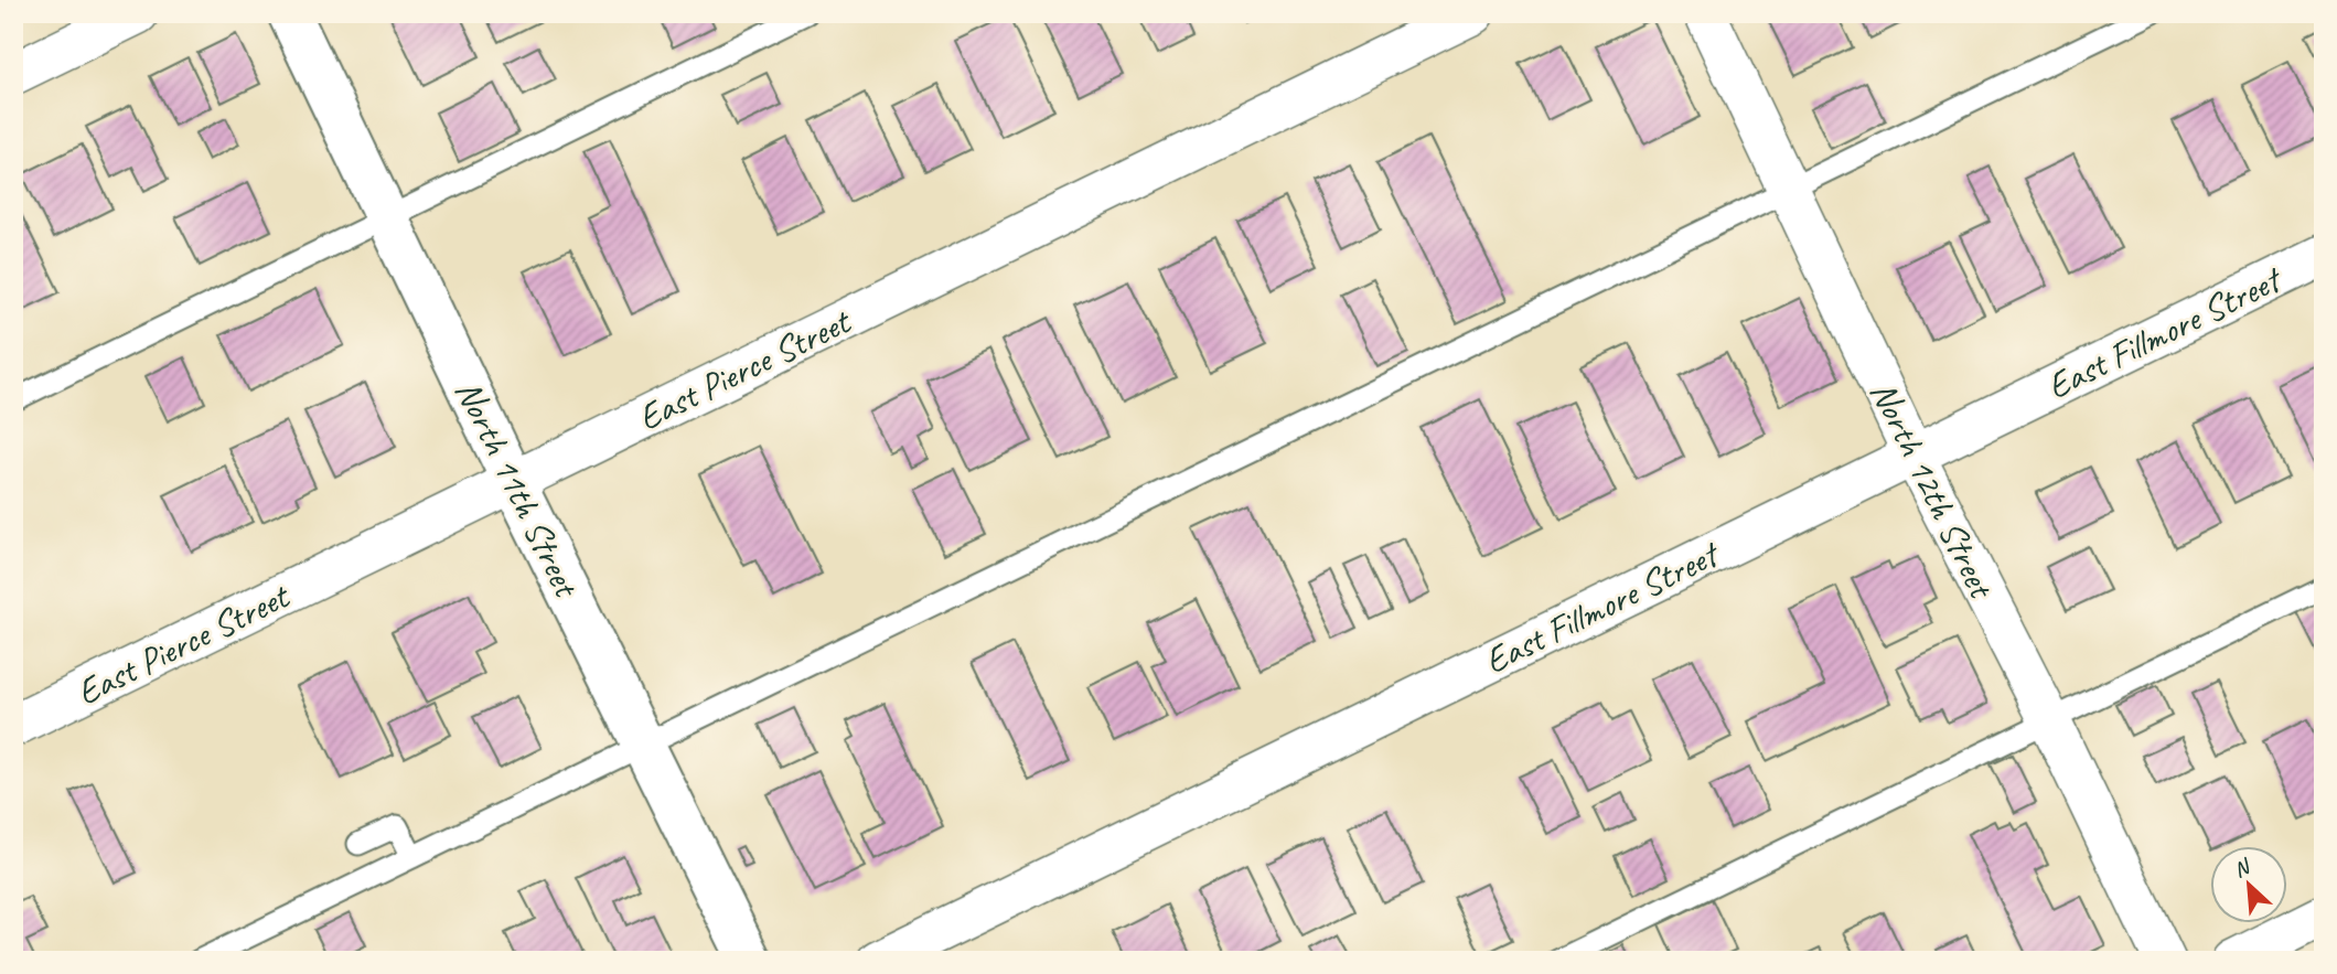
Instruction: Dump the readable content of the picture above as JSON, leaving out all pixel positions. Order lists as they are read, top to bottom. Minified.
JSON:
{"streets":{"street":["East Fillmore Street","East Pierce Street","North 11th Street","North 12th Street"]},"crossings":[["East Fillmore Street","North 12th Street"],["East Pierce Street","North 11th Street"]],"north":"top left"}
